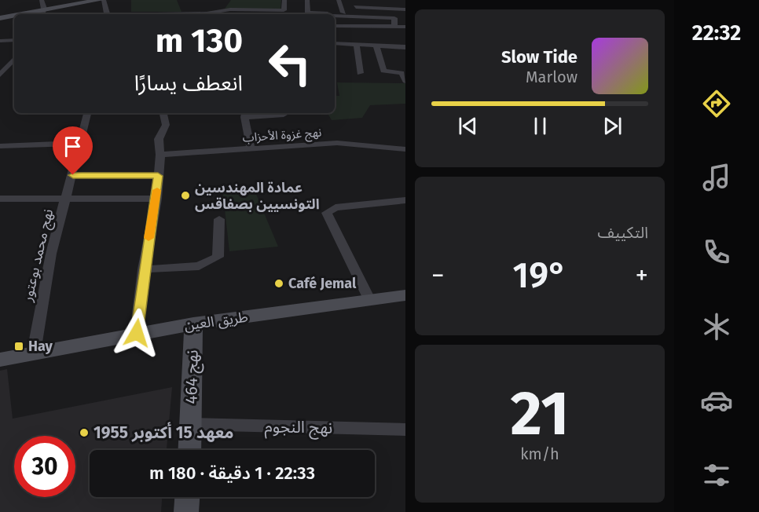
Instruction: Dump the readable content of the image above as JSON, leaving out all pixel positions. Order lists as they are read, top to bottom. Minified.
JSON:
{"streets":{"street":["نهج غزوة الأحزاب","نهج محمد بوعتور","طريق العين","نهج 464","نهج النجوم"]},"crossings":[["نهج محمد بوعتور","طريق العين"],["طريق العين","نهج 464"],["نهج 464","نهج النجوم"]],"places":{"other":["عمادة المهندسين التونسيين بصفاقس","Café Jemal","معهد 15 أكتوبر 1955"],"transit":["Hay"]},"page":{"tabs":"22:32","turn":["130 m","انعطف يسارًا"],"song":["Slow Tide","Marlow"],"tile":["التكييف",["21","km/h"]],"heat":["−","19°","+"],"limit":"30","trip":"22:33 · 1 دقيقة · 180 m"}}
